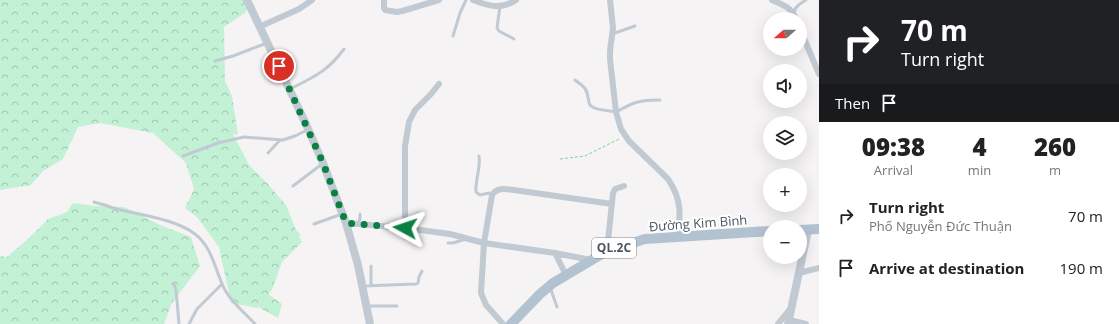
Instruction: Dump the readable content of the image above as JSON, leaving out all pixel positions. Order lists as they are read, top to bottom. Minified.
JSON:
{"streets":{"main road":["Đường Kim Bình","QL.2C"]},"north":"left","page":{"turn":["70 m","Turn right"],"map_buttons":["+","−"],"then":"Then","eta":["09:38","Arrival","4","min","260","m"],"list":[{"name":"Turn right","note":"Phố Nguyễn Đức Thuận","value":"70 m"},{"name":"Arrive at destination","value":"190 m"}]}}
